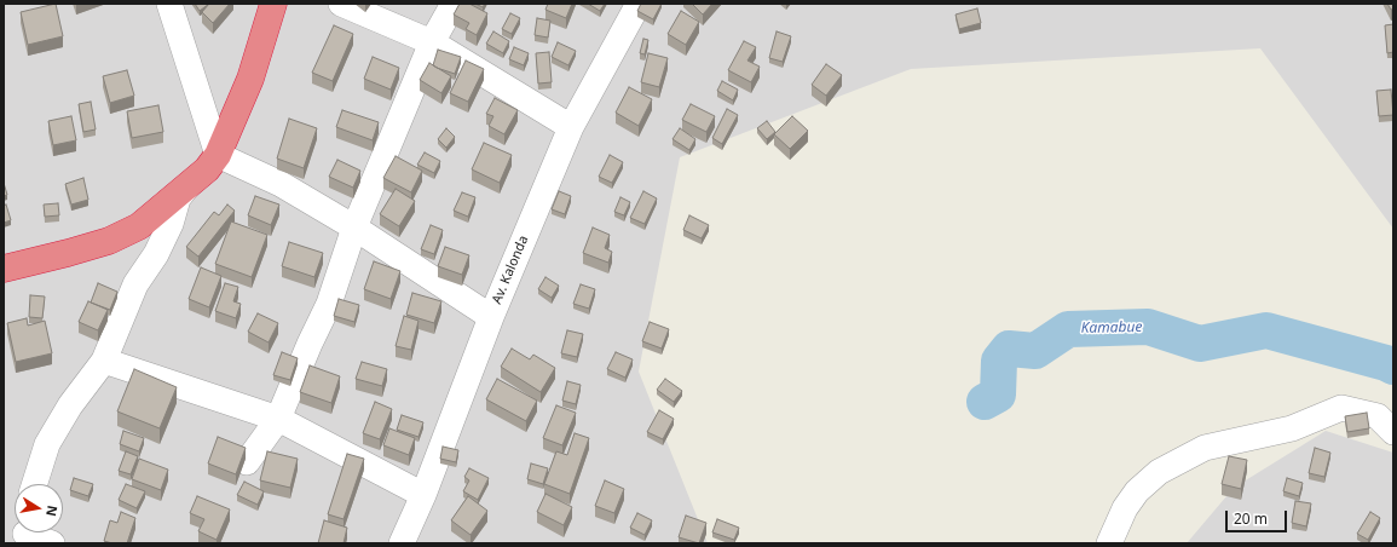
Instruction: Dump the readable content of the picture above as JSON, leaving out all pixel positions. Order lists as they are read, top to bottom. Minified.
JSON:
{"streets":{"street":["Av. Kalonda"]},"water":["Kamabue"],"scale_bar":"20 m","north":"right"}
